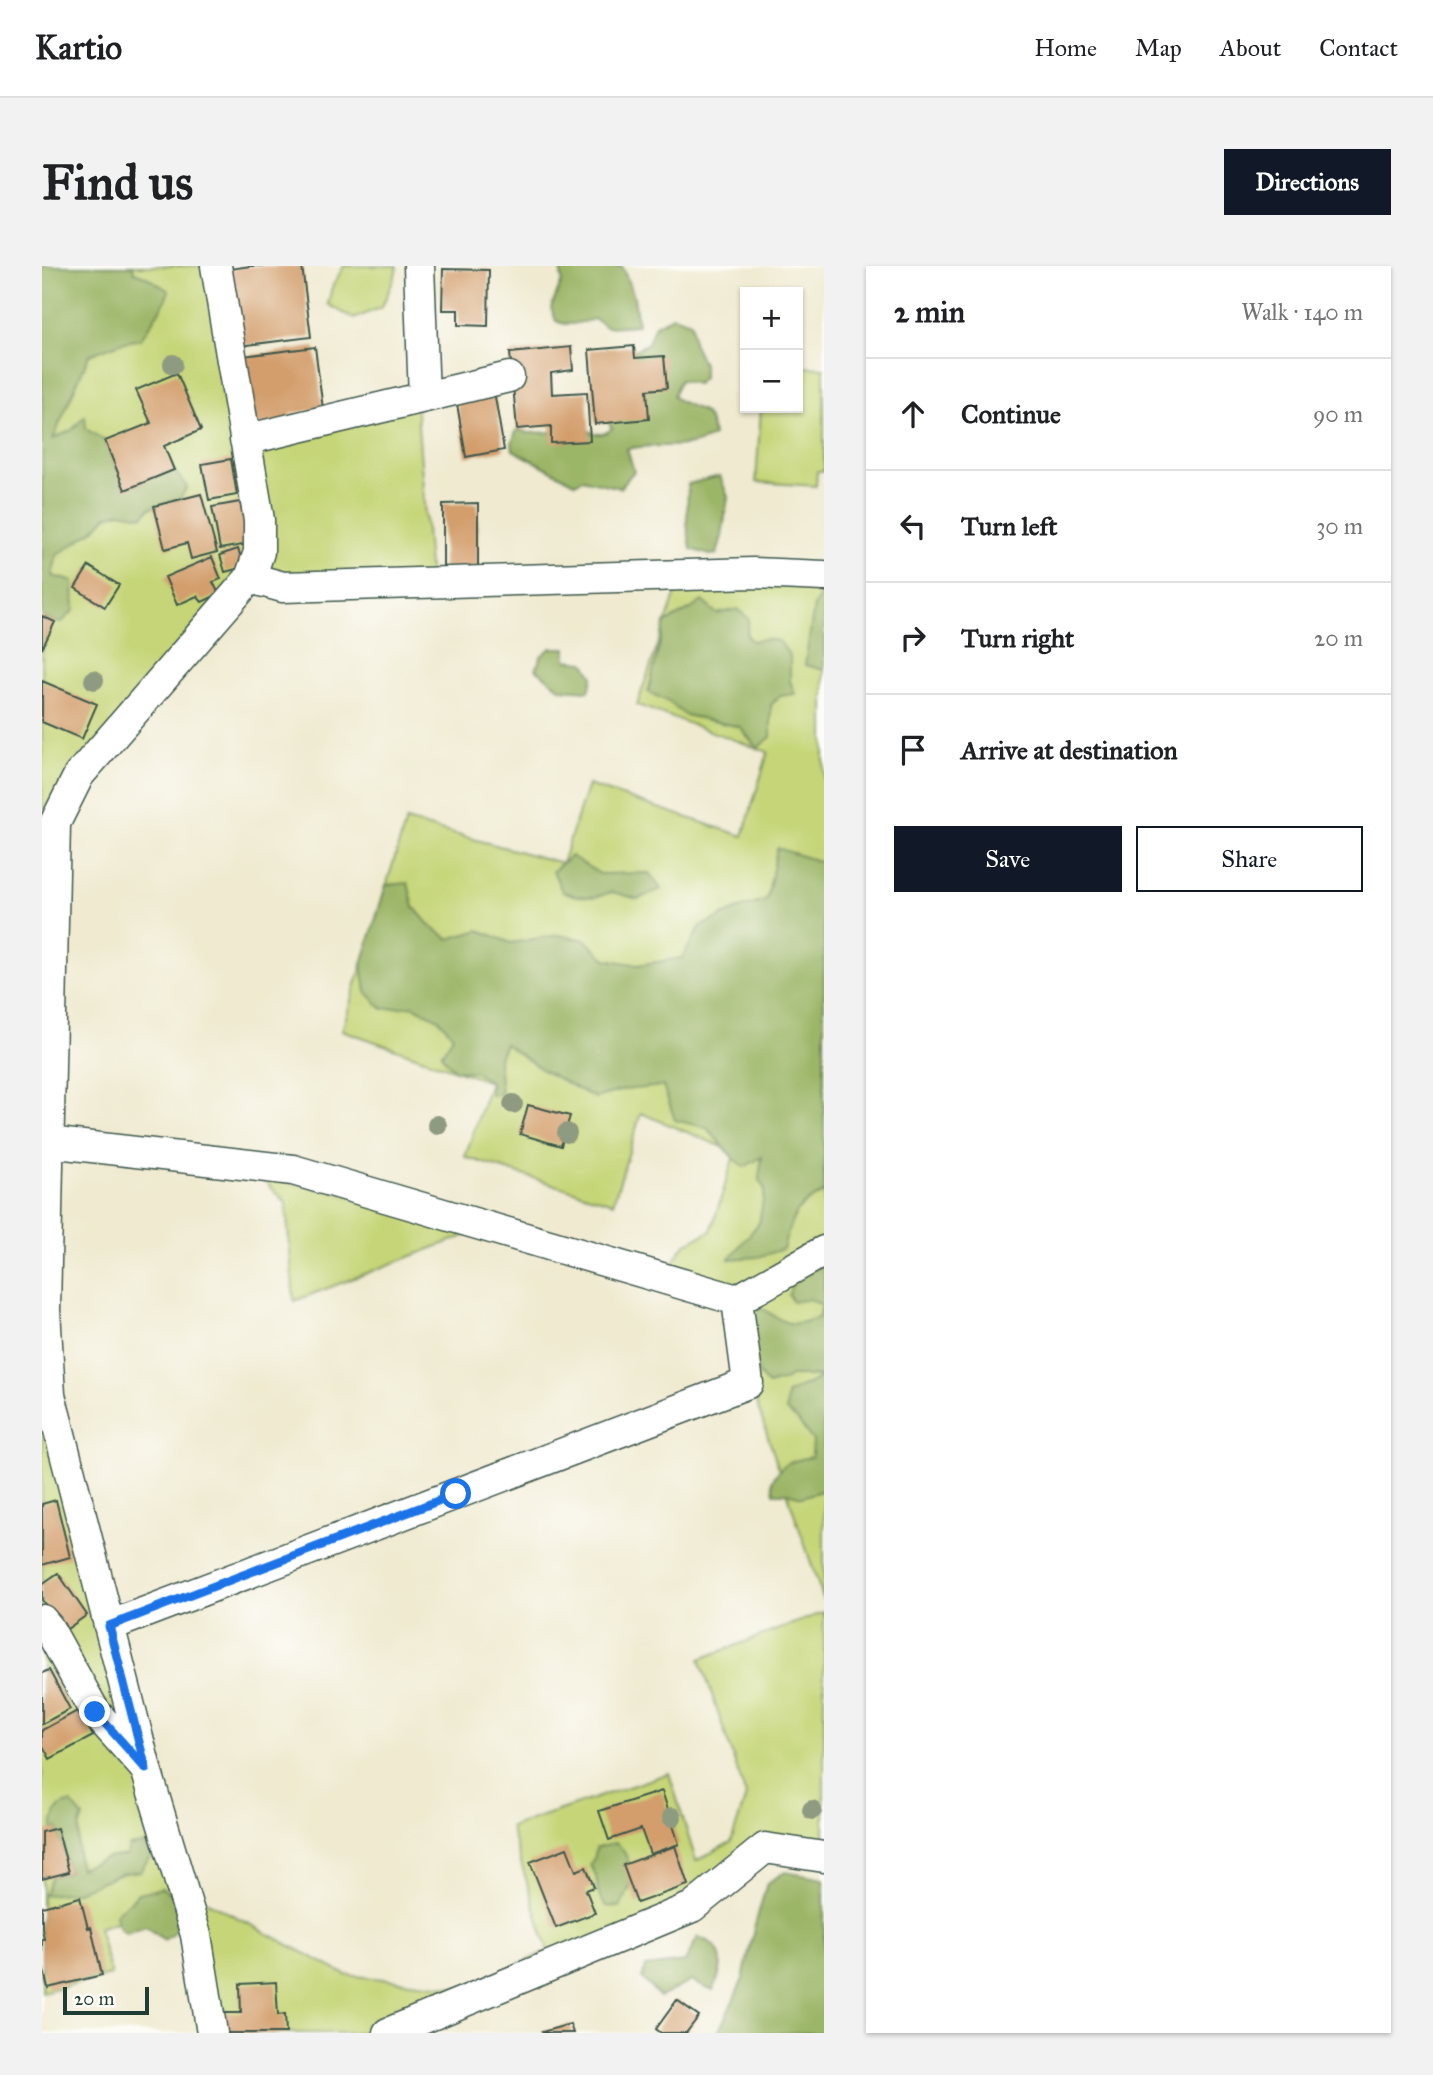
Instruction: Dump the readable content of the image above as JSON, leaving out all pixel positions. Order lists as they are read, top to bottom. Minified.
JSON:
{"scale_bar":"20 m","page":{"header":"Kartio","nav":["Home","Map","About","Contact"],"buttons":["Directions",["Save","Share"]],"title":"Find us","heading":["2 min","Walk · 140 m"],"map_buttons":["+","−"],"list":[["Continue","90 m"],["Turn left","30 m"],["Turn right","20 m"],"Arrive at destination"],"scale":"20 m"}}
